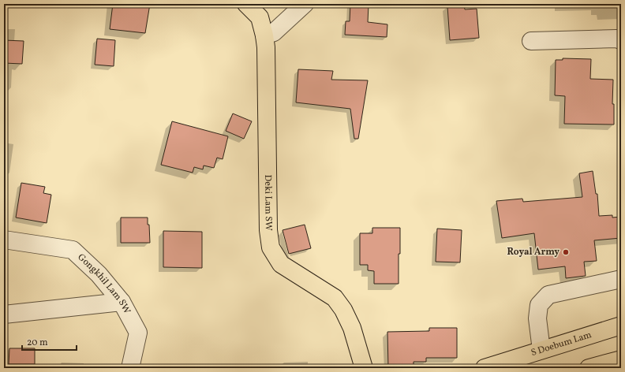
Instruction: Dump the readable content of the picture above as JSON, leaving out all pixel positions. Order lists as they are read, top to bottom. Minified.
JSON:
{"streets":{"main road":["Deki Lam SW","S Doebum Lam"],"street":["Gongkhil Lam SW"]},"places":["Royal Army"],"scale_bar":"20 m"}
